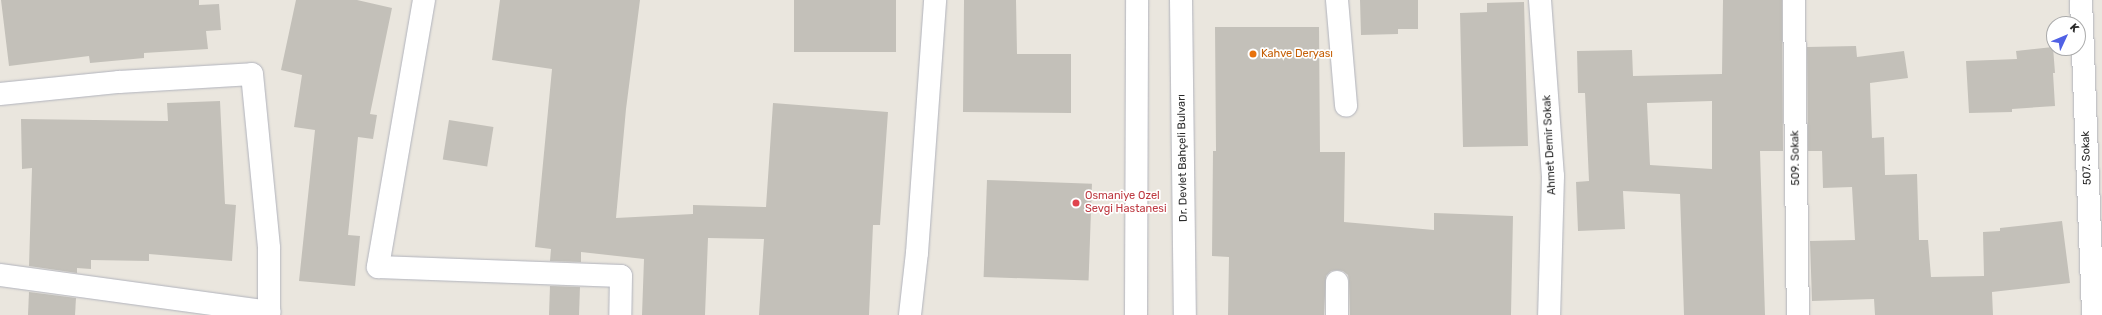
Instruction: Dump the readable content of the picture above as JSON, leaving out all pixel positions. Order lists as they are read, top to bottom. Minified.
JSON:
{"streets":{"street":["Ahmet Demir Sokak","Dr. Devlet Bahçeli Bulvarı","509. Sokak","507. Sokak"]},"places":["Kahve Deryası","Osmaniye Ozel Sevgi Hastanesi"],"north":"top right"}
